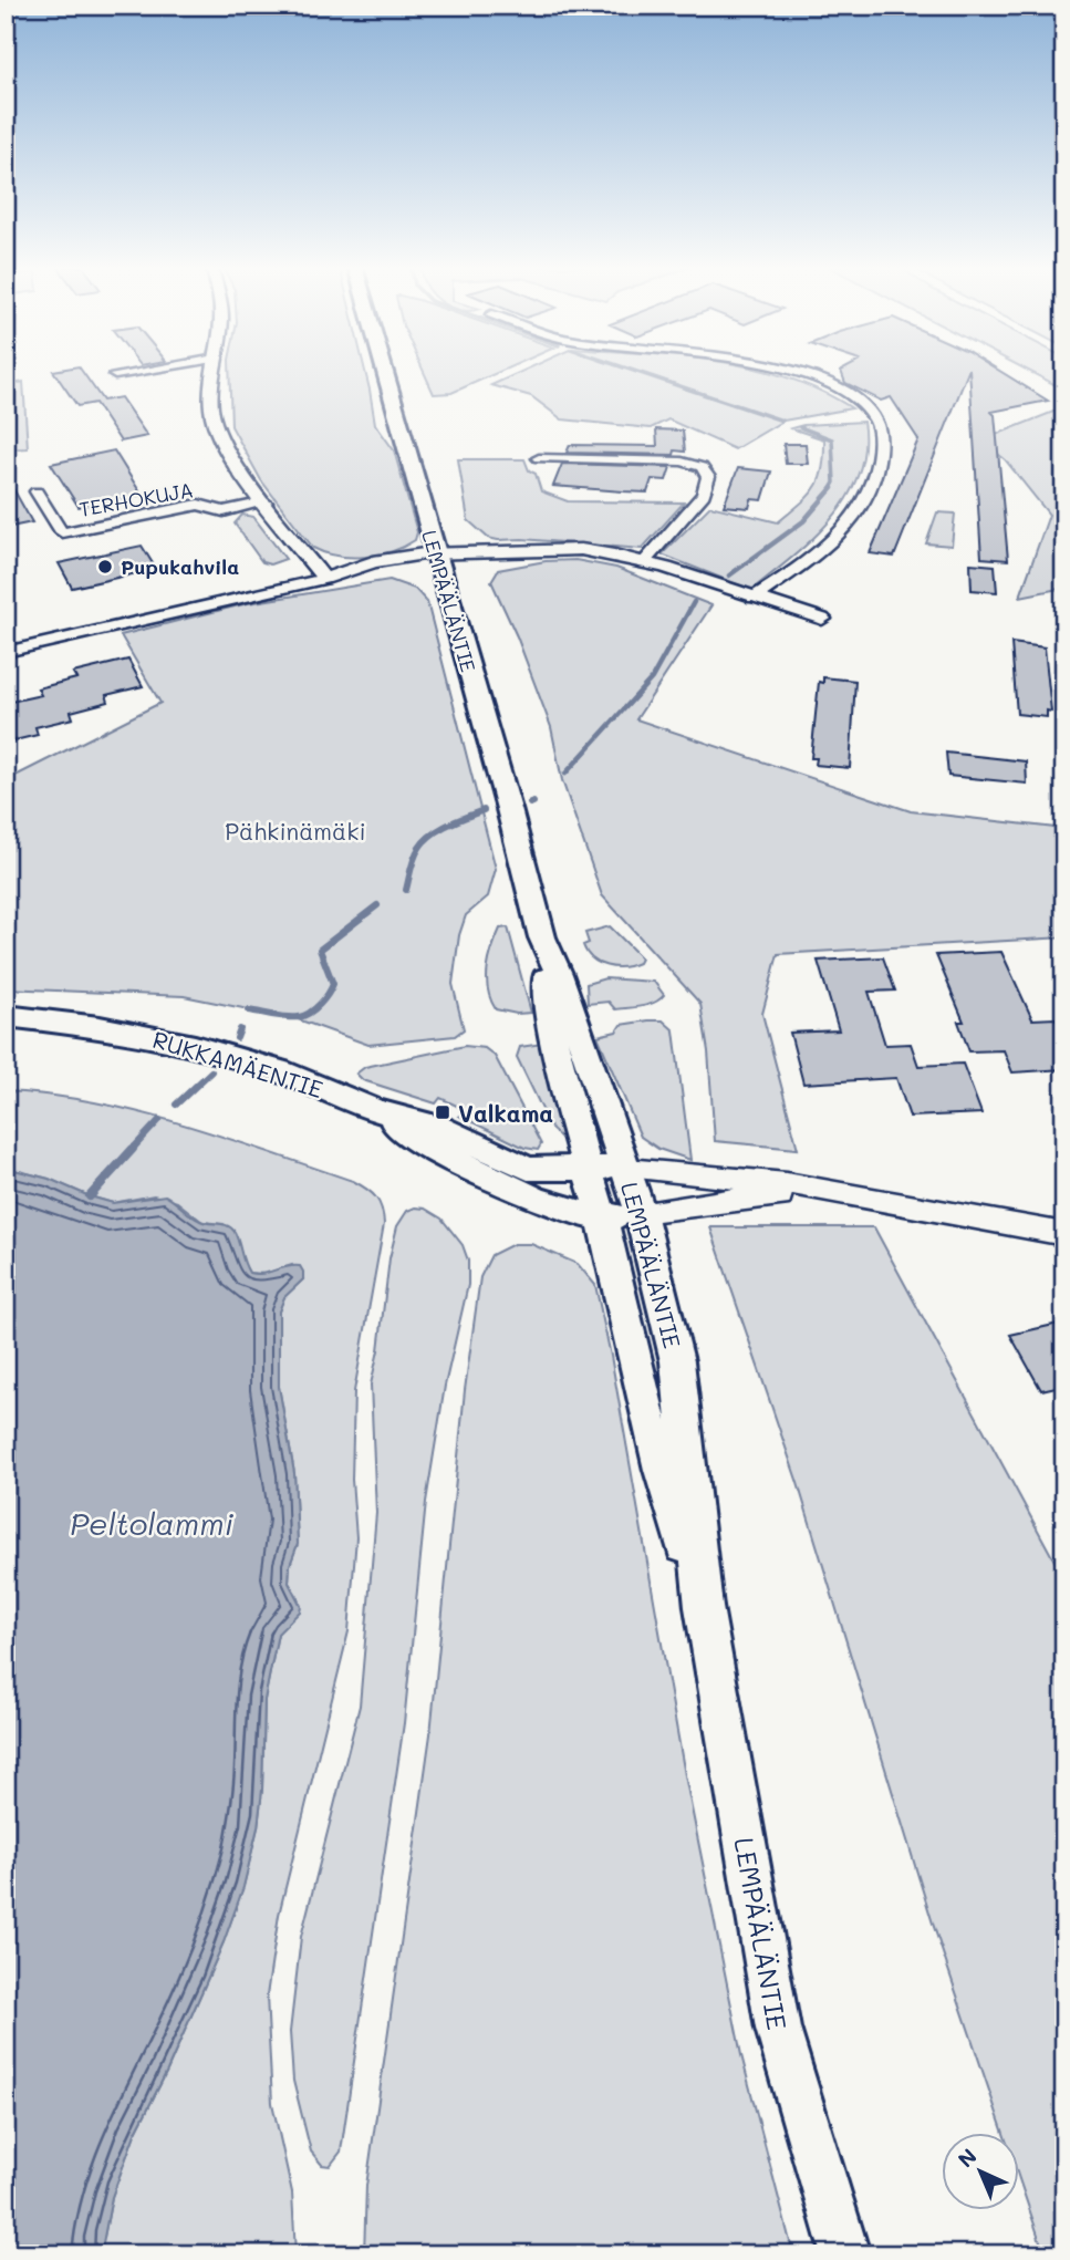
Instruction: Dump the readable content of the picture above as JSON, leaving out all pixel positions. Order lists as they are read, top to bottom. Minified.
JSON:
{"streets":{"main road":["LEMPÄÄLÄNTIE","RUKKAMÄENTIE"],"street":["TERHOKUJA"]},"crossings":[["LEMPÄÄLÄNTIE","RUKKAMÄENTIE"]],"water":["Peltolammi"],"parks":["Pähkinämäki"],"places":{"other":["Pupukahvila"],"transit":["Valkama"]},"north":"top left"}
